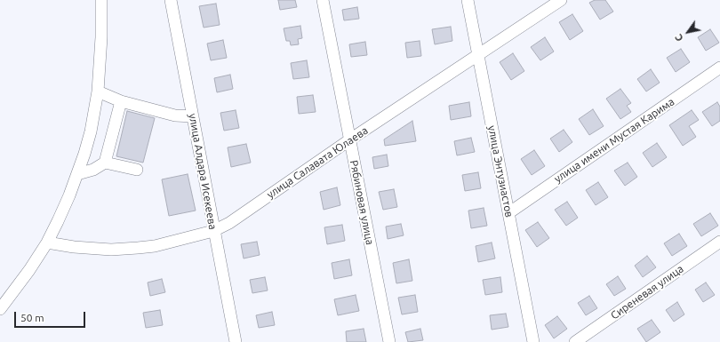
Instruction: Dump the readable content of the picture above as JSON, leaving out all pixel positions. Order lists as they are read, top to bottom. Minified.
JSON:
{"streets":{"street":["улица имени Мустая Карима","улица Салавата Юлаева","улица Алдара Исекеева","улица Энтузиастов","Рябиновая улица","Сиреневая улица"]},"crossings":[["улица имени Мустая Карима","улица Энтузиастов"],["улица Салавата Юлаева","улица Алдара Исекеева"],["улица Салавата Юлаева","улица Энтузиастов"],["улица Салавата Юлаева","Рябиновая улица"]],"scale_bar":"50 m","north":"bottom left"}
